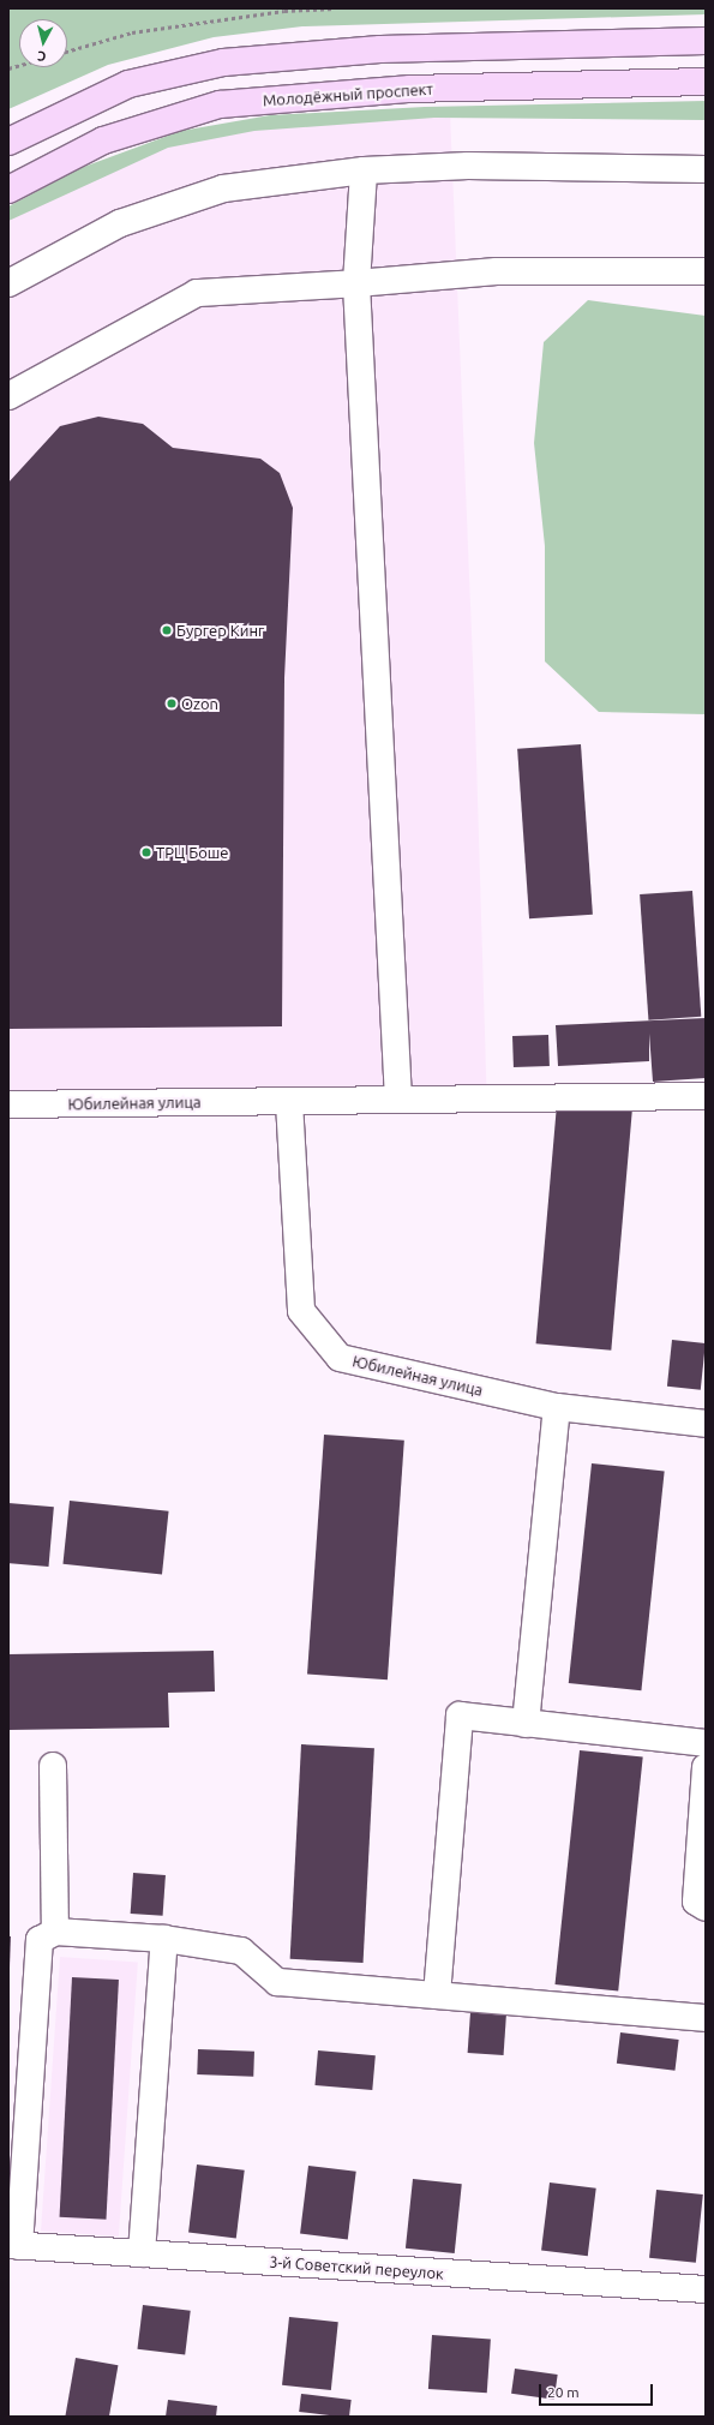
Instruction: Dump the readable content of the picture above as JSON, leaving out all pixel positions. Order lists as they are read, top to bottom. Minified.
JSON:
{"streets":{"main road":["Молодёжный проспект"],"street":["Юбилейная улица","3-й Советский переулок"]},"places":["Бургер Кинг","Ozon","ТРЦ Боше"],"scale_bar":"20 m","north":"bottom"}
